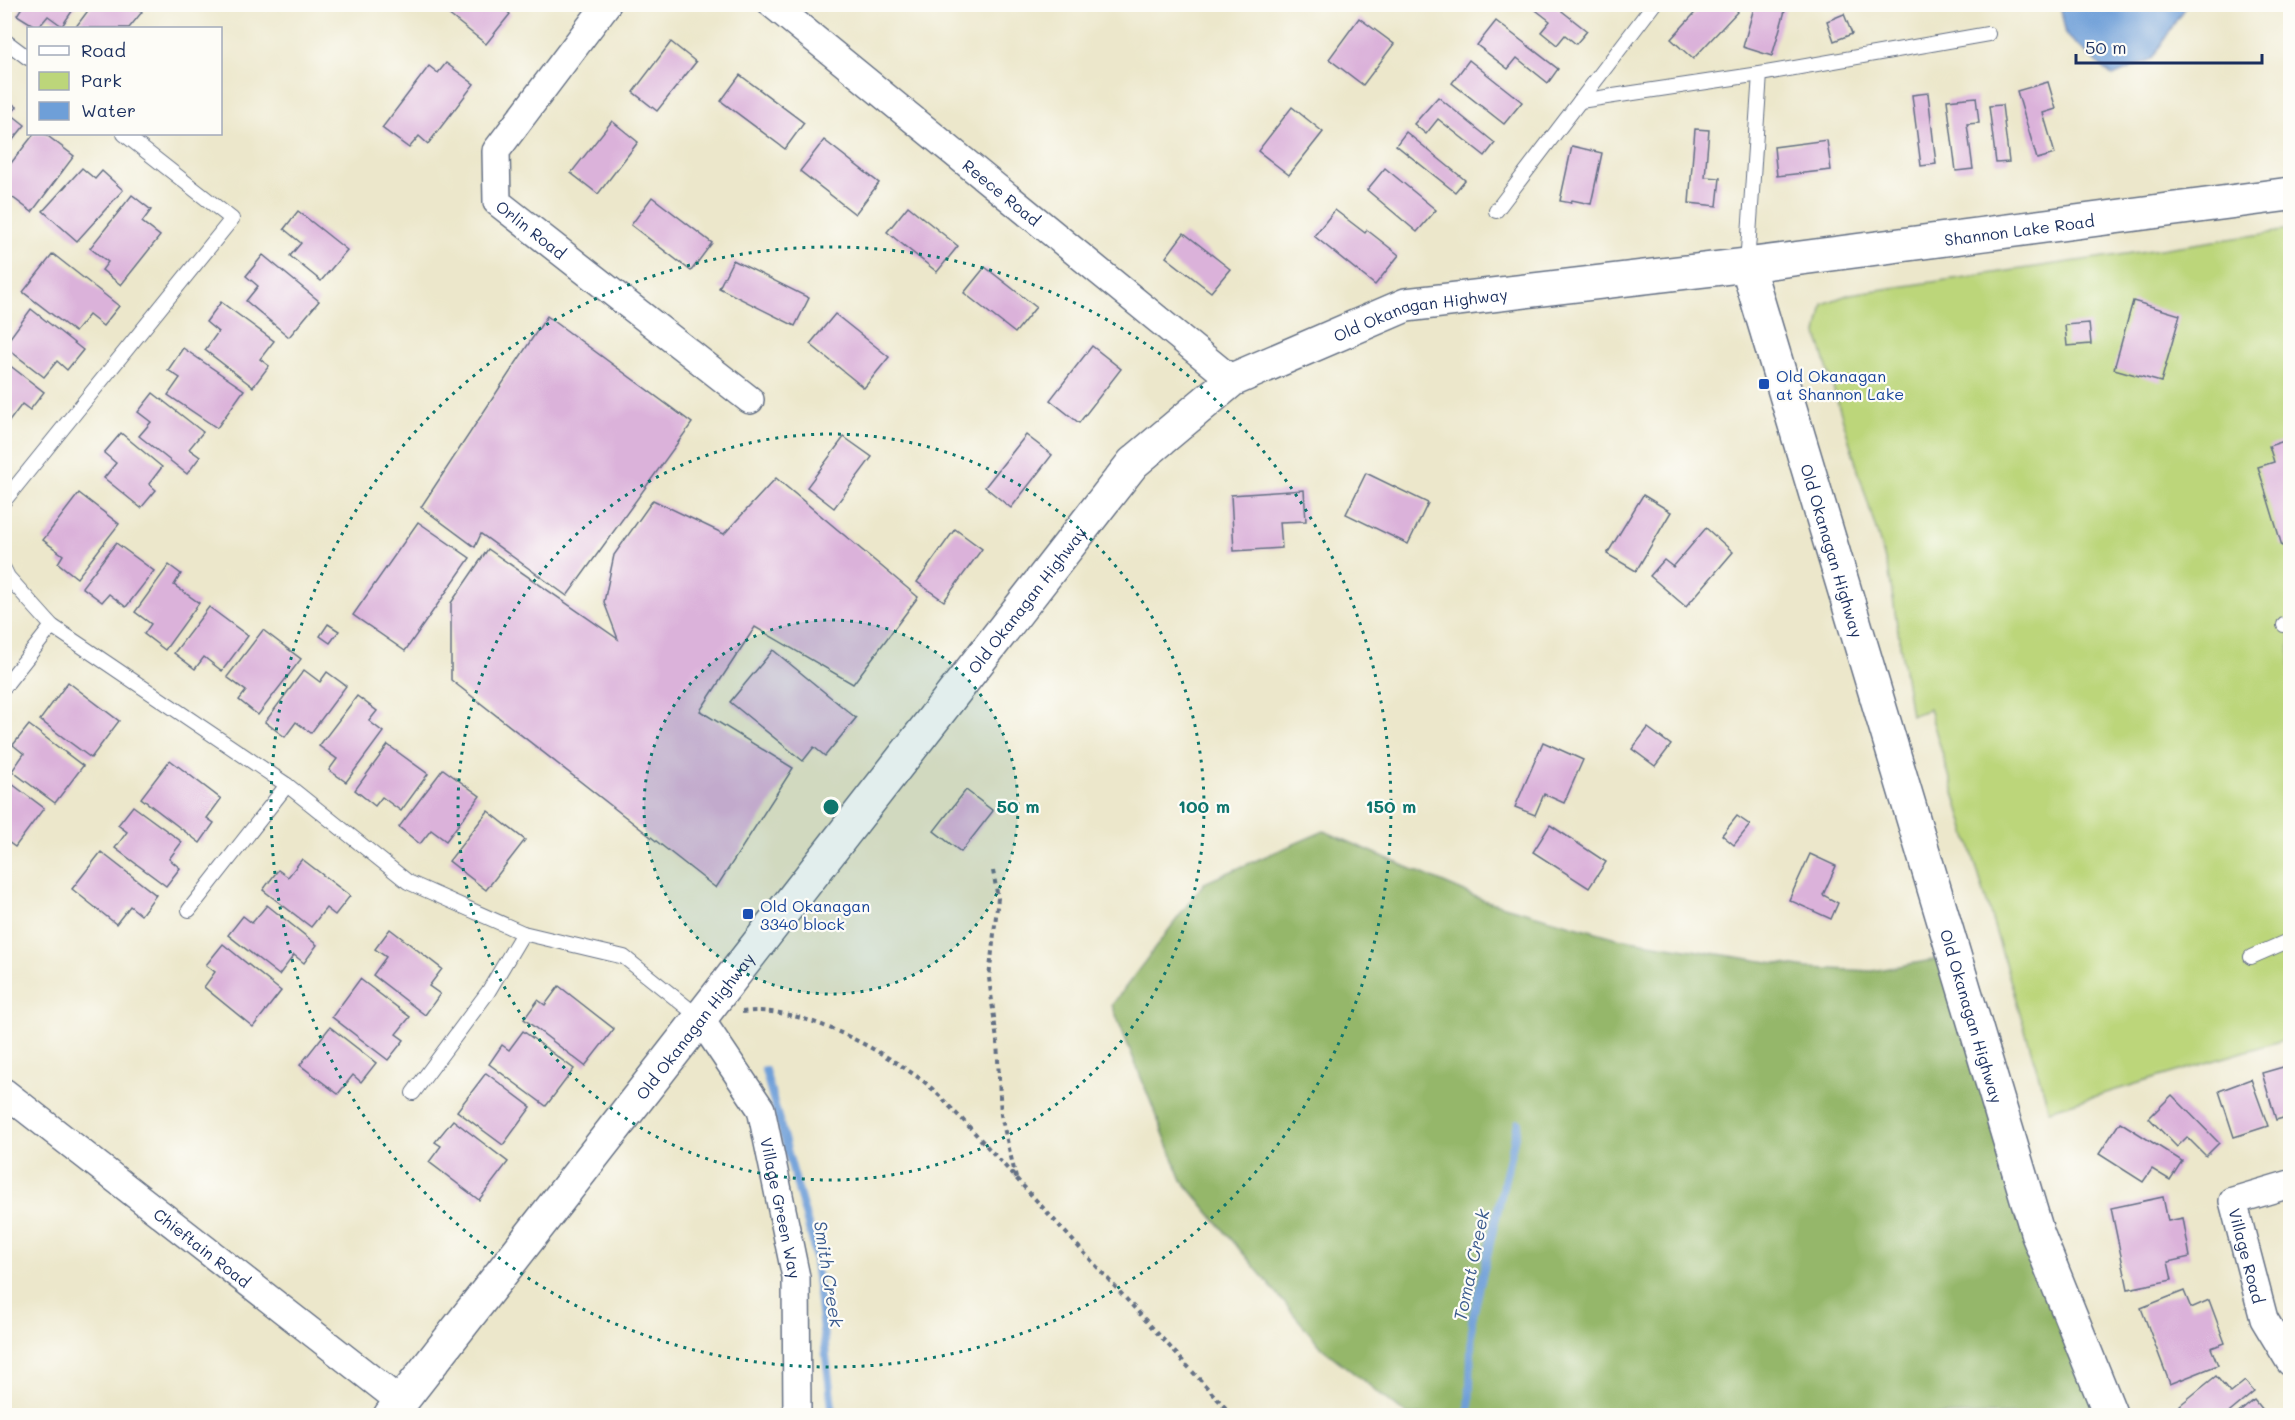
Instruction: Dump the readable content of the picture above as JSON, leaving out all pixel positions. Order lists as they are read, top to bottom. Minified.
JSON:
{"streets":{"main road":["Shannon Lake Road","Old Okanagan Highway"],"street":["Reece Road","Orlin Road","Village Green Way","Chieftain Road","Village Road"]},"crossings":[["Reece Road","Old Okanagan Highway"],["Shannon Lake Road","Old Okanagan Highway"],["Old Okanagan Highway","Village Green Way"],["Old Okanagan Highway","Chieftain Road"]],"water":["Tomat Creek","Smith Creek"],"places":{"transit":["Old Okanagan at Shannon Lake","Old Okanagan 3340 block"]},"legend":["Road","Park","Water"],"scale_bar":"50 m","rings":["50 m","100 m","150 m"]}
